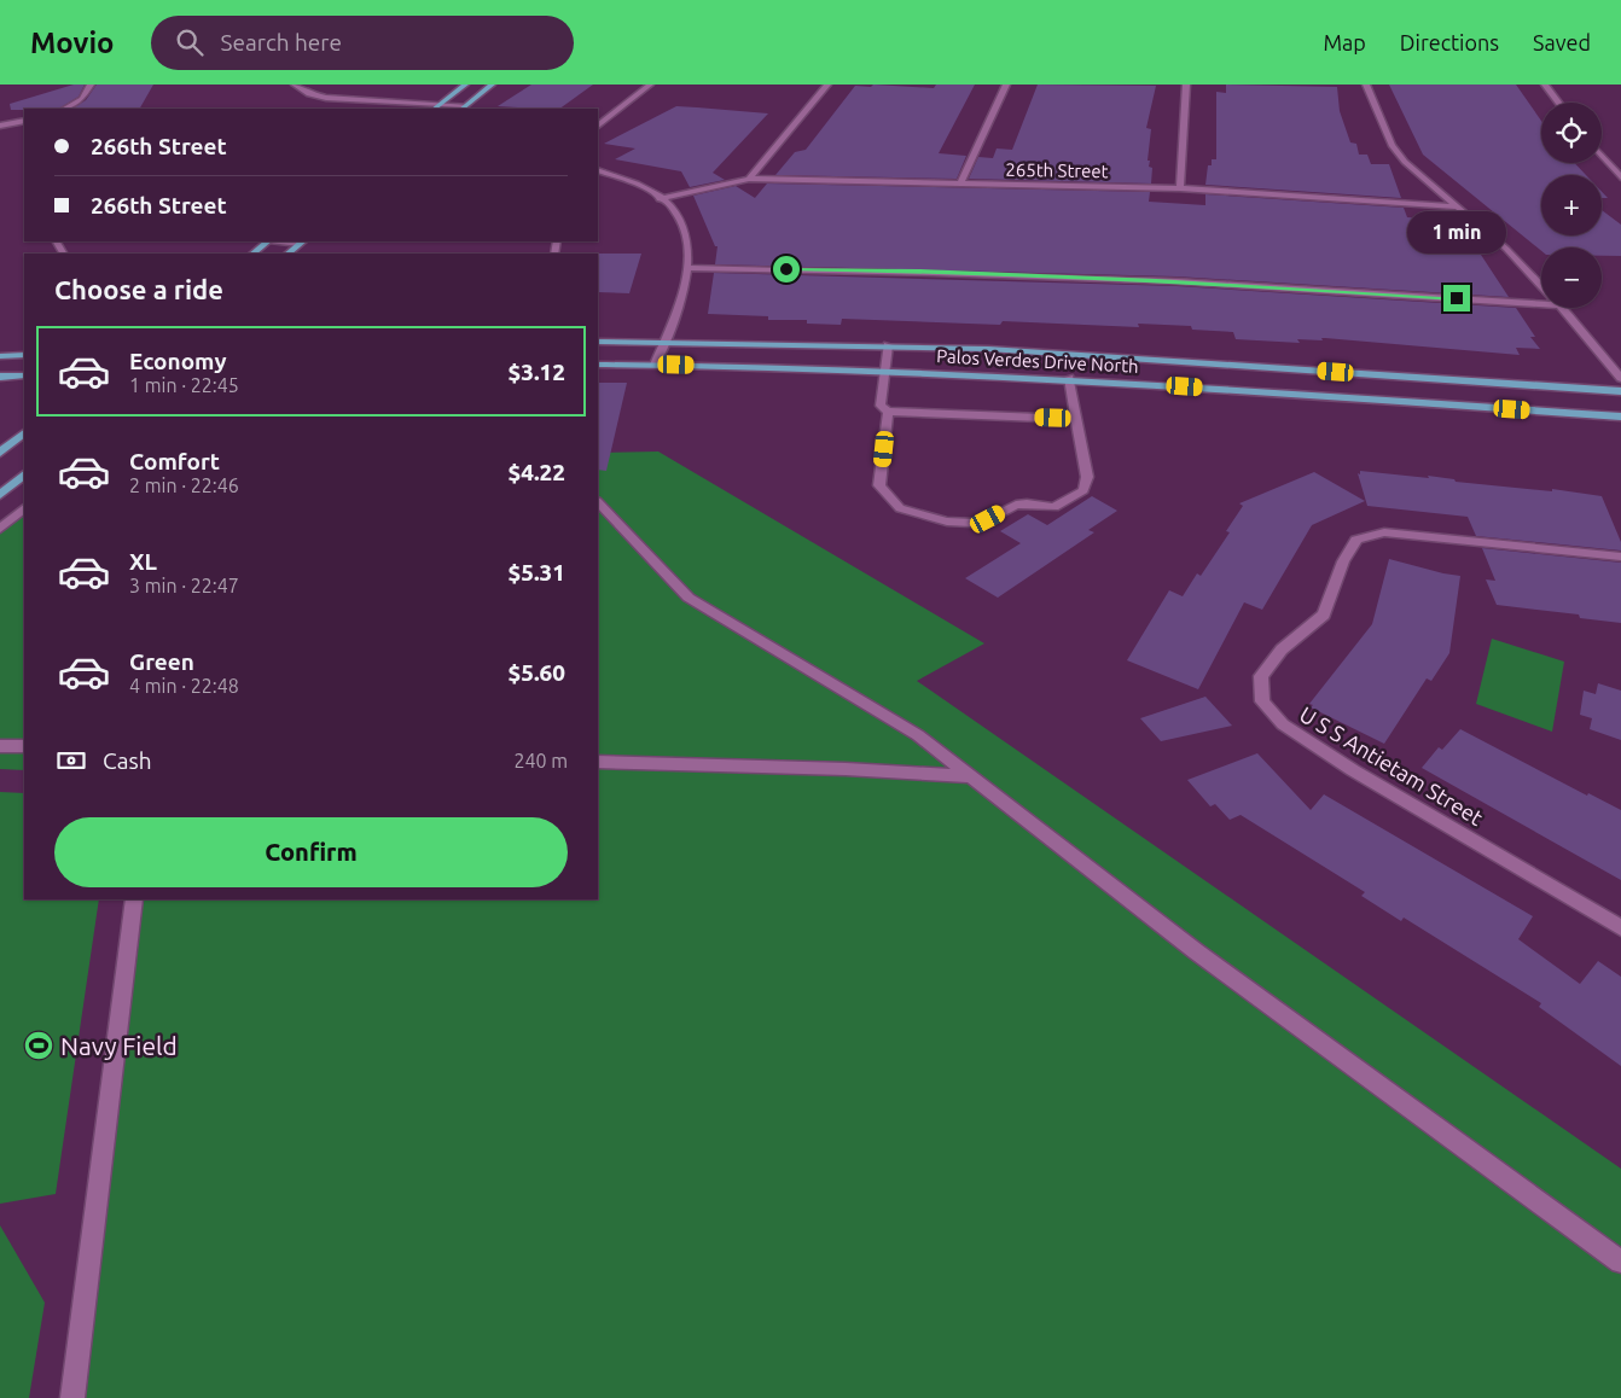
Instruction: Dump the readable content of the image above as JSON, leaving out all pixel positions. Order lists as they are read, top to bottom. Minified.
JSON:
{"streets":{"main road":["Palos Verdes Drive North"],"street":["265th Street","U S S Antietam Street"]},"places":{"sports":["Navy Field"]},"page":{"header":"Movio","search":"Search here","nav":["Map","Directions","Saved"],"map_buttons":["+","−"],"banner":["266th Street","266th Street"],"bubble":"1 min","heading":"Choose a ride","list":[{"name":"Economy","note":"1 min · 22:45","value":"$3.12"},{"name":"Comfort","note":"2 min · 22:46","value":"$4.22"},{"name":"XL","note":"3 min · 22:47","value":"$5.31"},{"name":"Green","note":"4 min · 22:48","value":"$5.60"}],"pay":["Cash","240 m"],"buttons":"Confirm"}}
